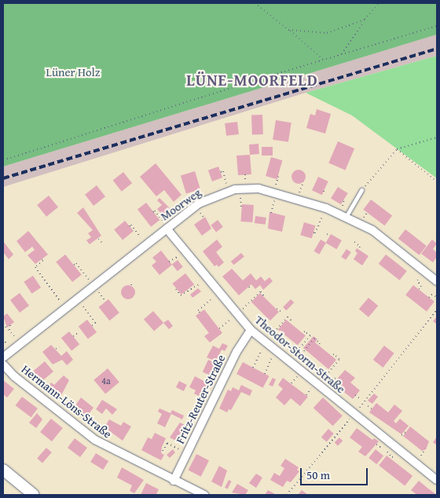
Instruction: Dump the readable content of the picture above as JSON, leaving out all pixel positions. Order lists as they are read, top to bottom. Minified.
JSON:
{"streets":{"street":["Moorweg","Theodor-Storm-Straße","Fritz-Reuter-Straße","Hermann-Löns-Straße"]},"crossings":[["Moorweg","Theodor-Storm-Straße"],["Theodor-Storm-Straße","Fritz-Reuter-Straße"],["Fritz-Reuter-Straße","Hermann-Löns-Straße"]],"districts":["LÜNE-MOORFELD"],"parks":["Lüner Holz"],"house_numbers":["4a"],"scale_bar":"50 m"}
